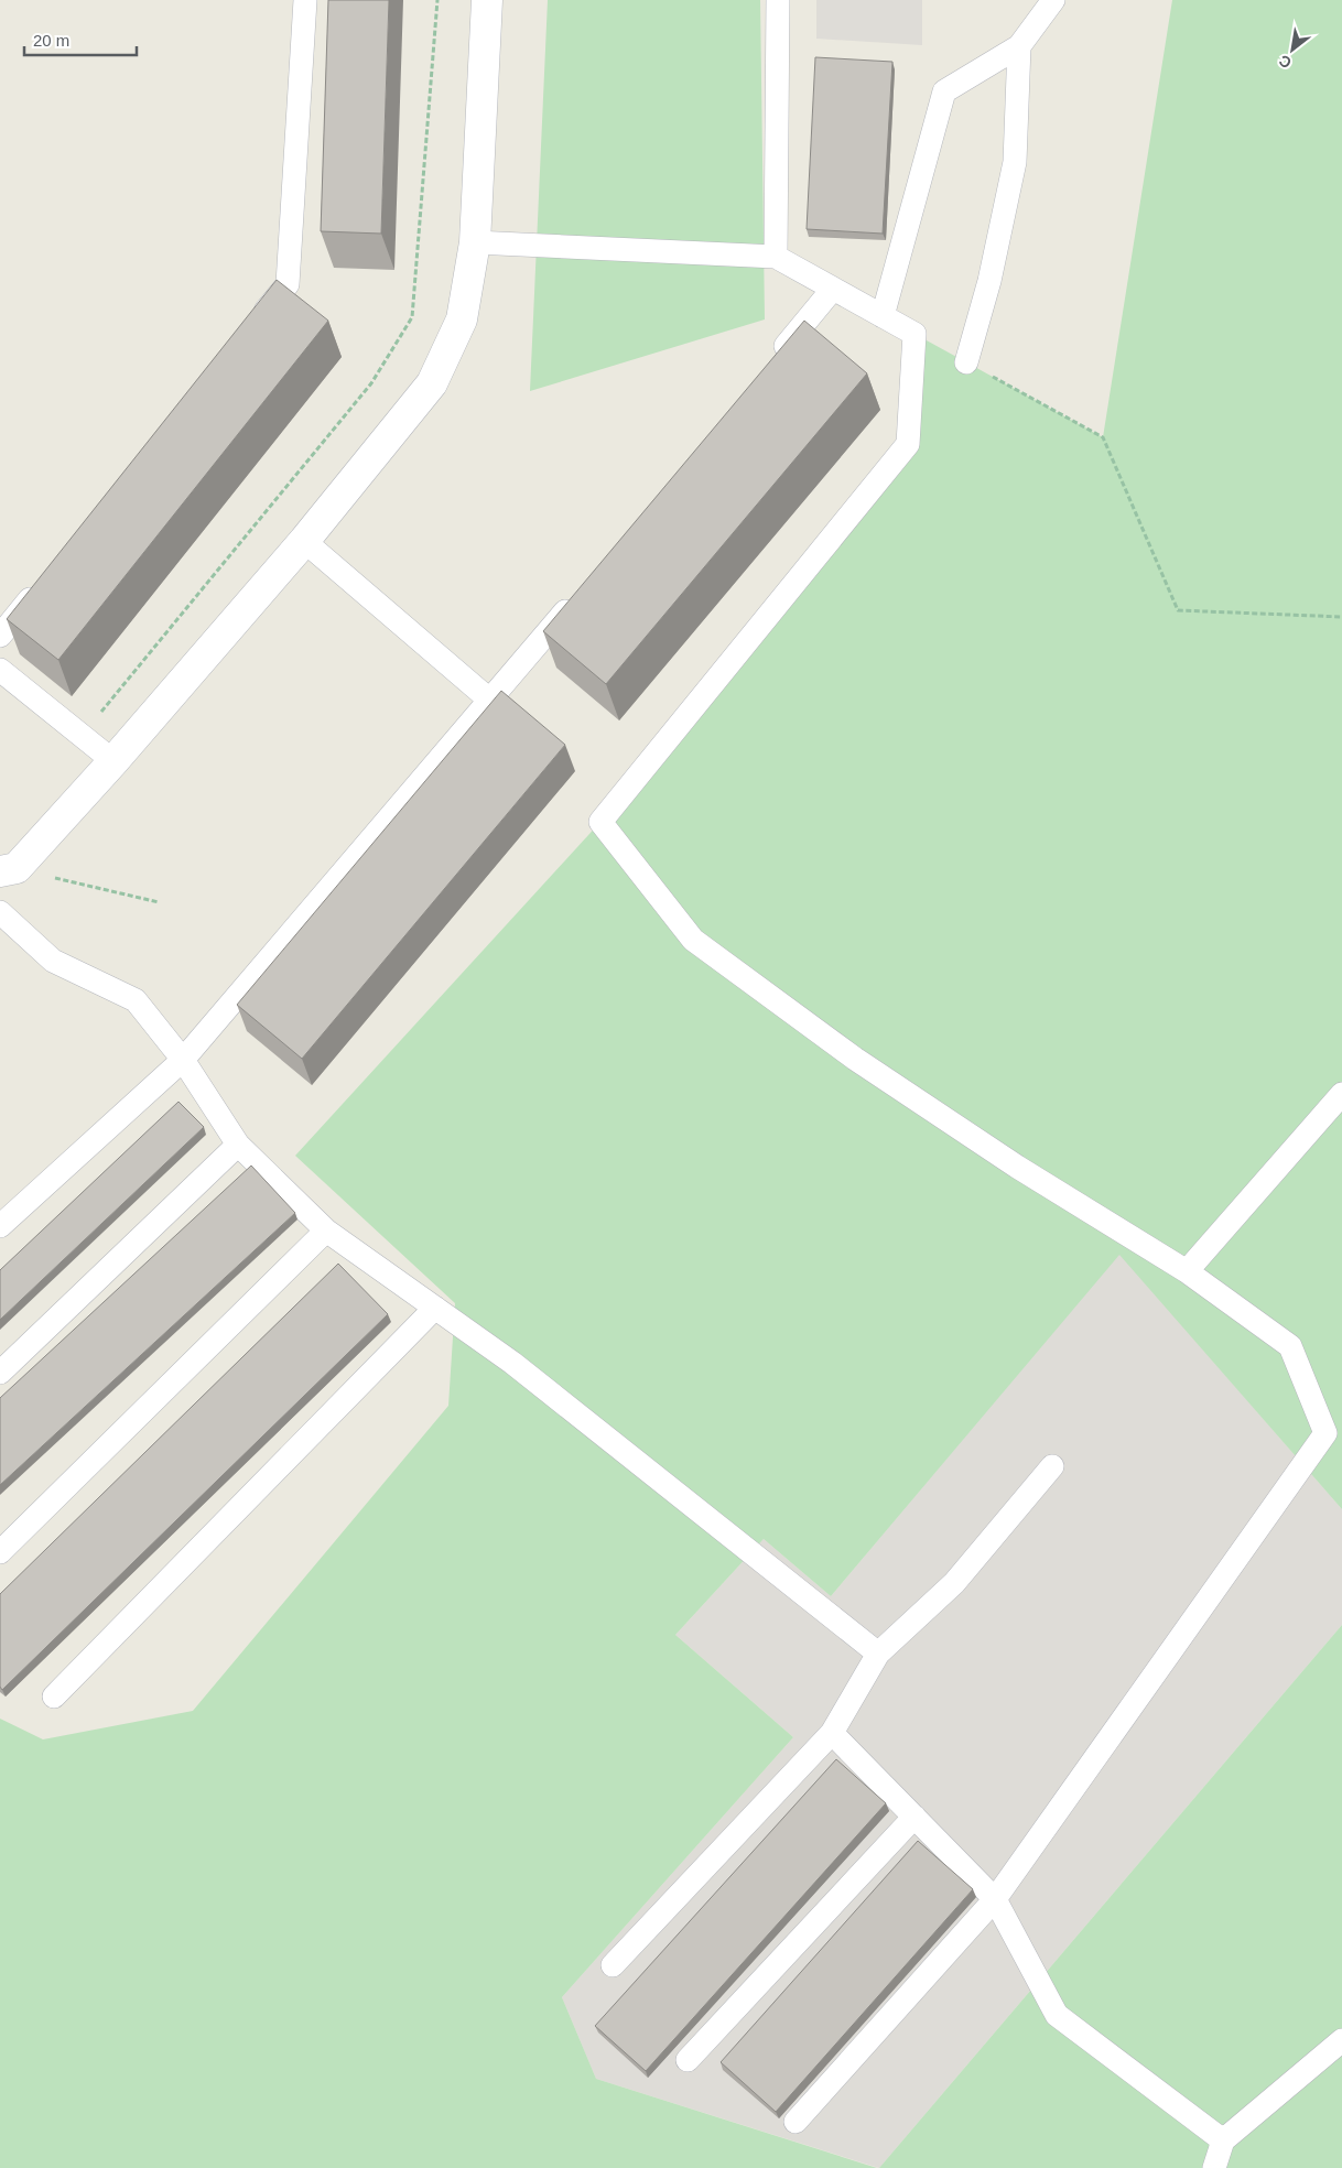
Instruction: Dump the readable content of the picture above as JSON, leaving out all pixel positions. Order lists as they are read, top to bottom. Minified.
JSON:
{"scale_bar":"20 m","north":"bottom left"}
